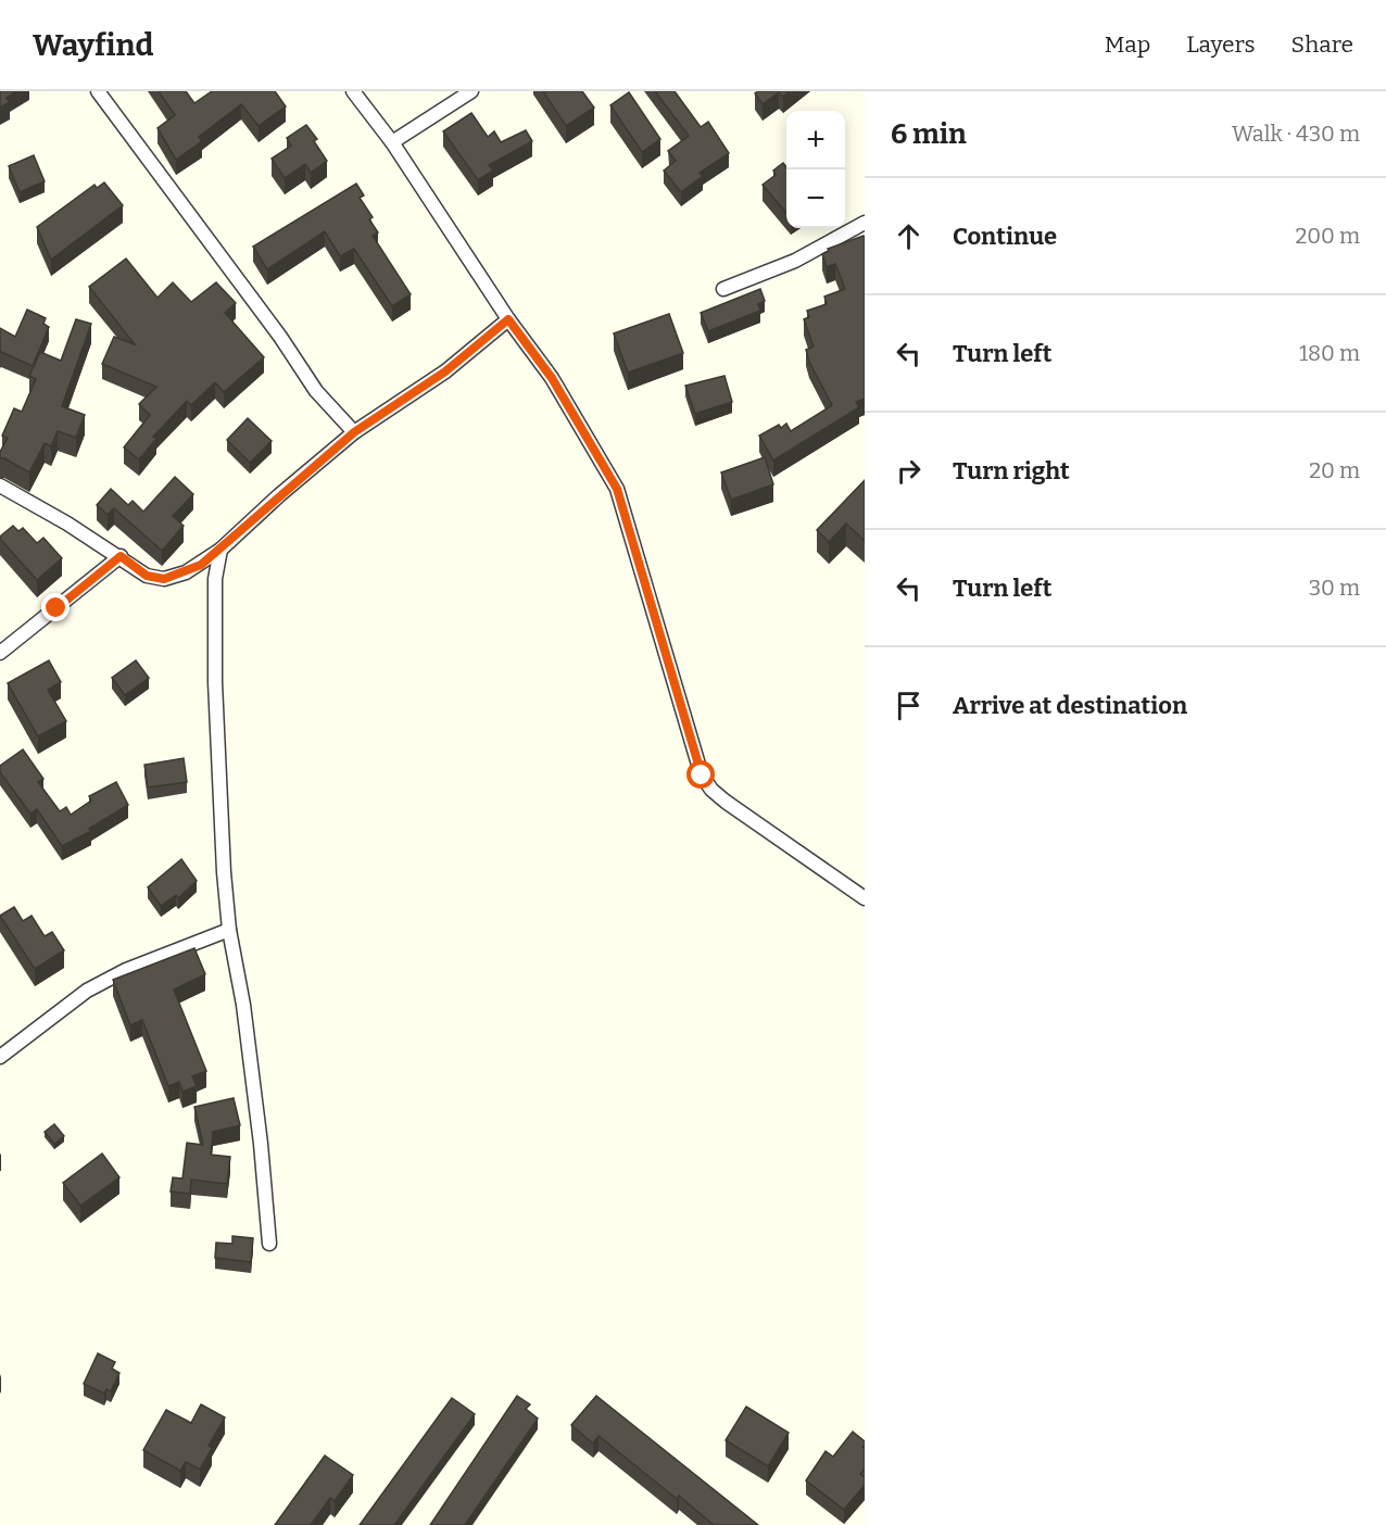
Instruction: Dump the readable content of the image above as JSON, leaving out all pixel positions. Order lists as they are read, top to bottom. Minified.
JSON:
{"page":{"header":"Wayfind","nav":["Map","Layers","Share"],"heading":["6 min","Walk · 430 m"],"map_buttons":["+","−"],"list":[["Continue","200 m"],["Turn left","180 m"],["Turn right","20 m"],["Turn left","30 m"],"Arrive at destination"]}}
